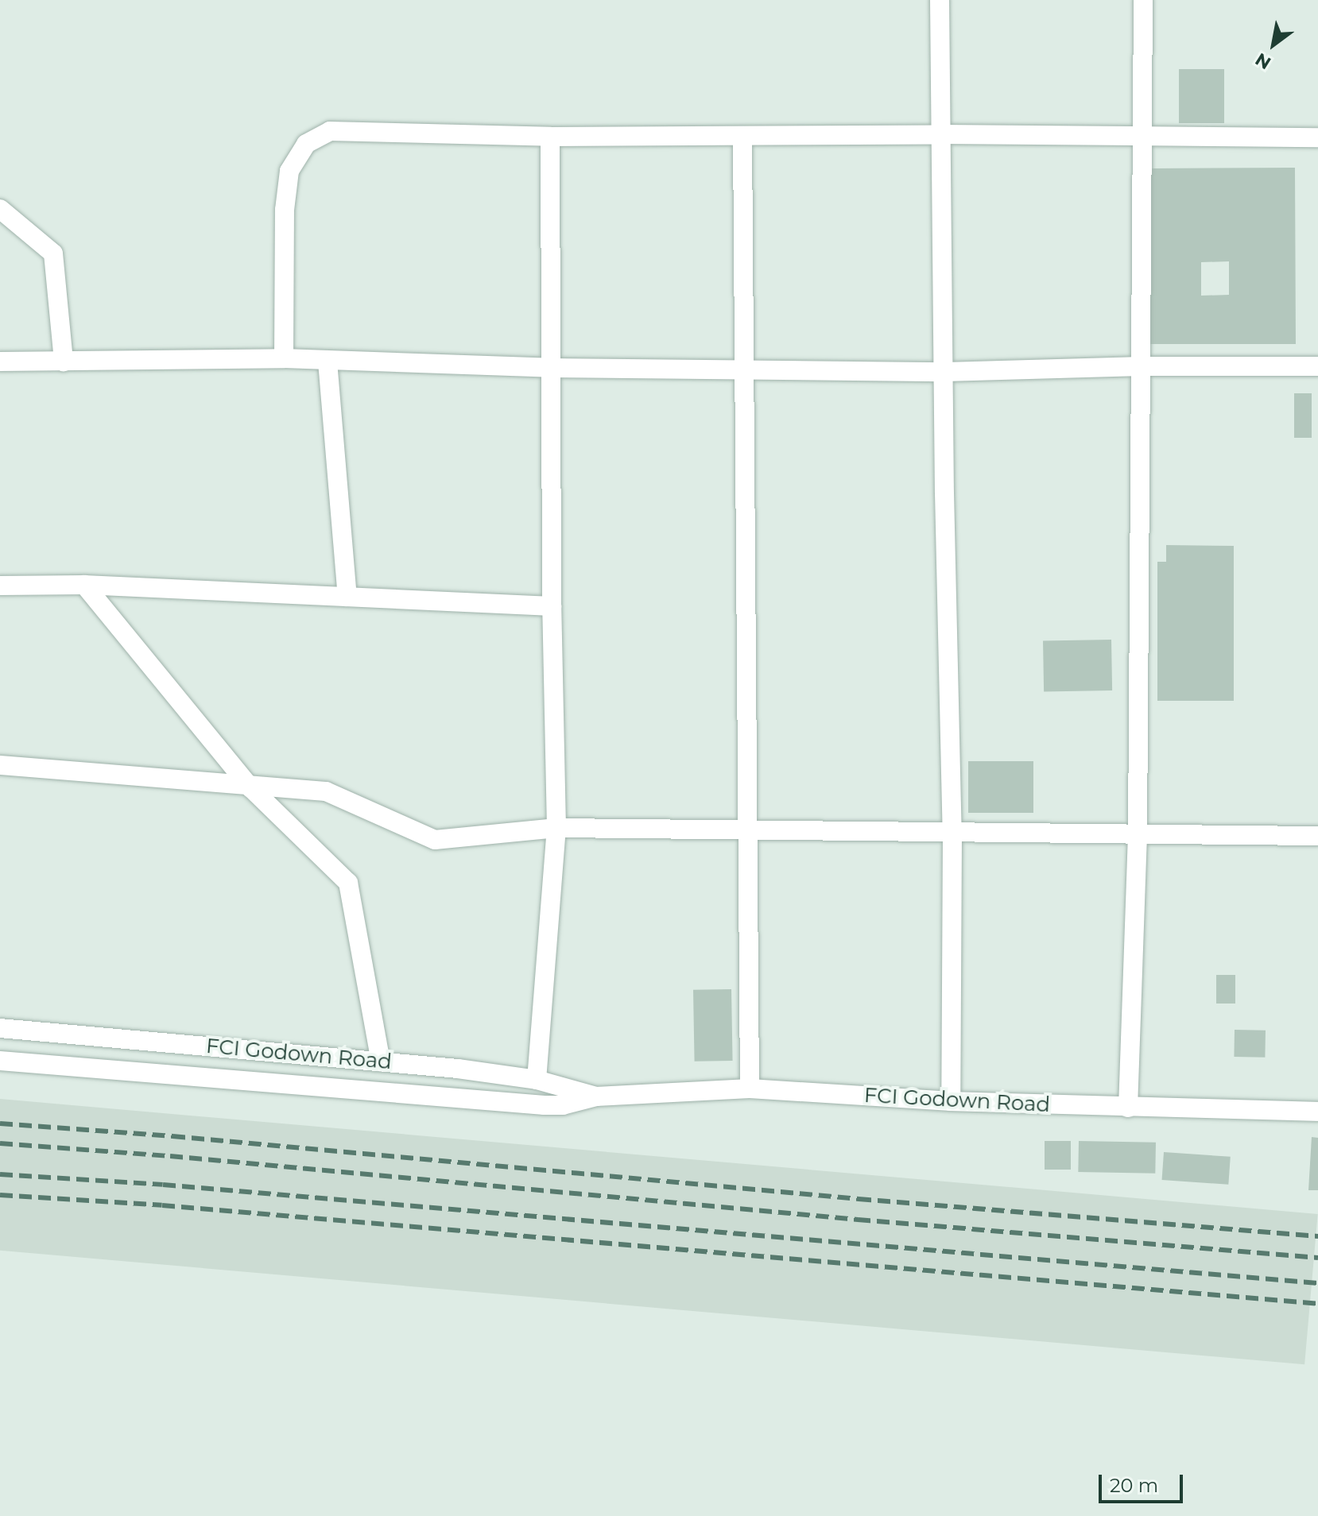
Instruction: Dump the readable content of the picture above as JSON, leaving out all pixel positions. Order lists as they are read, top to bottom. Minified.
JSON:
{"streets":{"street":["FCI Godown Road"]},"scale_bar":"20 m","north":"bottom left"}
